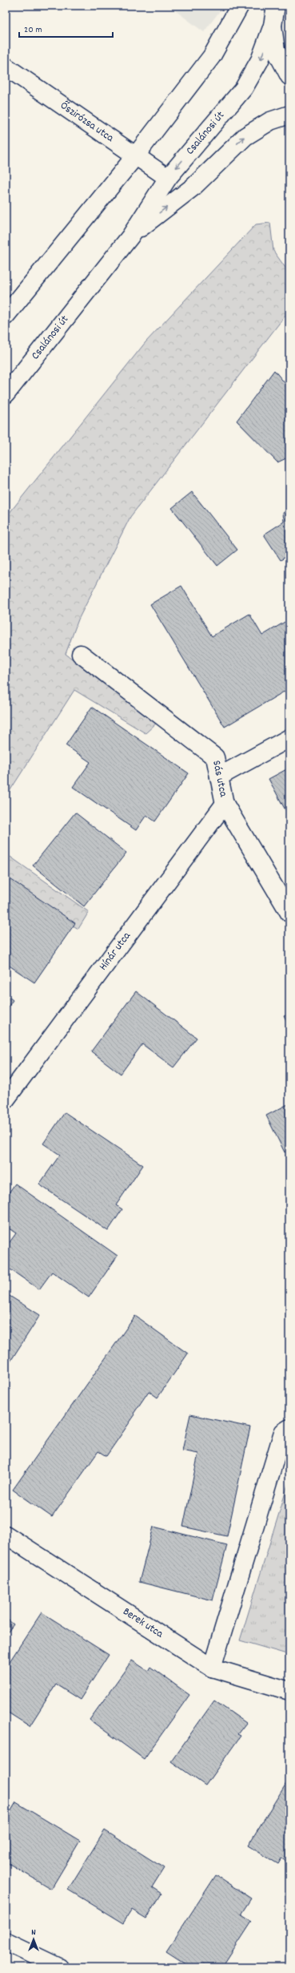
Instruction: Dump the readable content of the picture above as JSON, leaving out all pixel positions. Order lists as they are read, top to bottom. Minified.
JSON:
{"streets":{"street":["Őszirózsa utca","Csalánosi út","Sás utca","Hínár utca","Berek utca"]},"crossings":[["Őszirózsa utca","Csalánosi út"],["Sás utca","Hínár utca"]],"scale_bar":"20 m","north":"top"}
